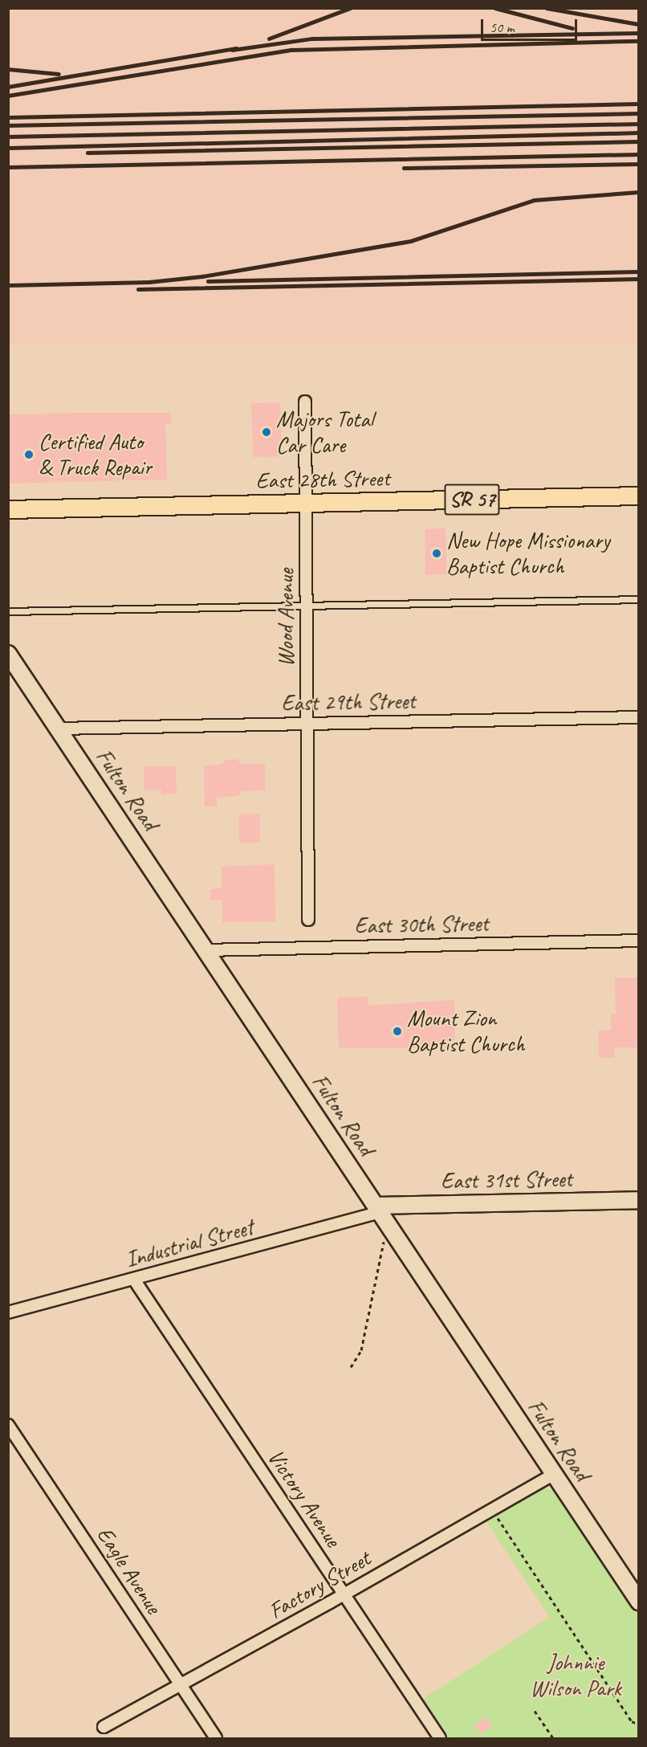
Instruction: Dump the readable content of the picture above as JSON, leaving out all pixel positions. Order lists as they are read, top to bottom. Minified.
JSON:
{"streets":{"main road":["East 28th Street","SR 57"],"street":["Wood Avenue","East 29th Street","Fulton Road","East 30th Street","East 31st Street","Industrial Street","Victory Avenue","Eagle Avenue","Factory Street"]},"crossings":[["East 28th Street","Wood Avenue"],["Wood Avenue","East 29th Street"],["East 29th Street","Fulton Road"],["Fulton Road","East 30th Street"],["Fulton Road","East 31st Street"],["Fulton Road","Industrial Street"],["Fulton Road","Factory Street"],["East 31st Street","Industrial Street"],["Industrial Street","Victory Avenue"],["Victory Avenue","Factory Street"],["Eagle Avenue","Factory Street"]],"parks":["Johnnie Wilson Park"],"places":["Majors Total Car Care","Certified Auto & Truck Repair","New Hope Missionary Baptist Church","Mount Zion Baptist Church"],"scale_bar":"50 m"}
